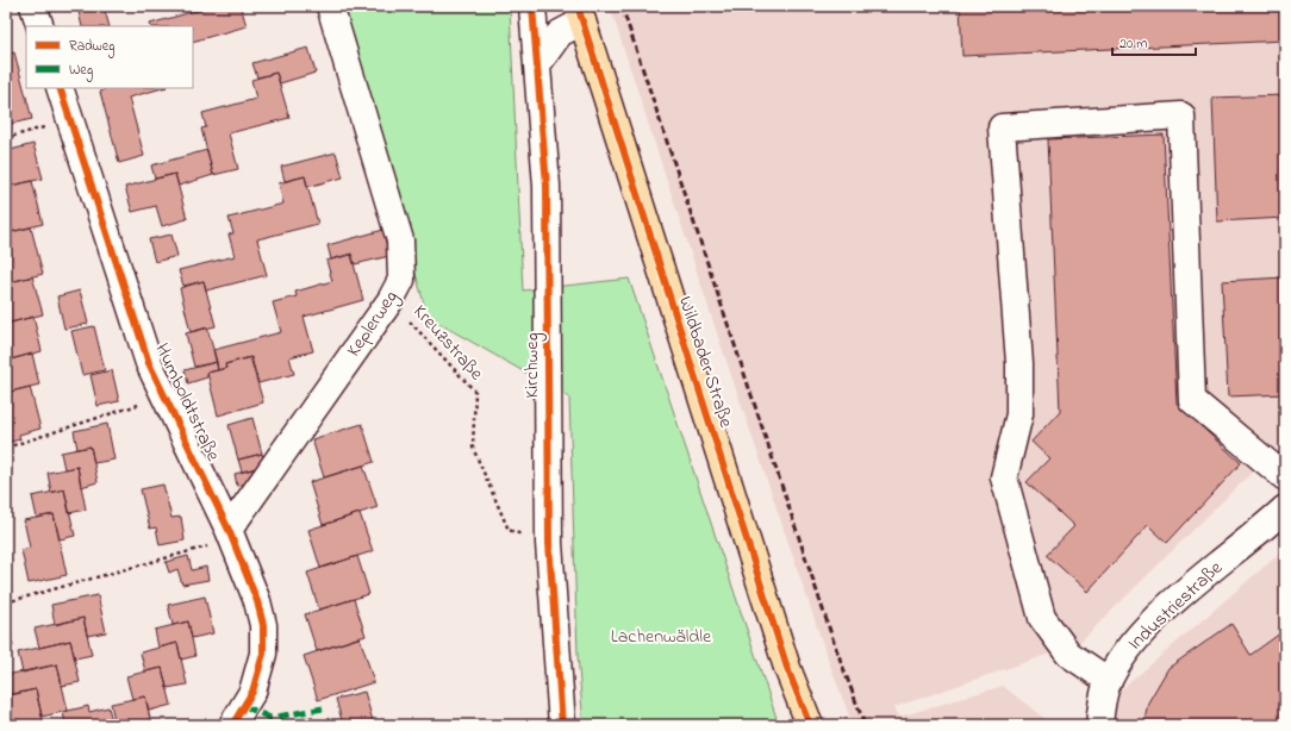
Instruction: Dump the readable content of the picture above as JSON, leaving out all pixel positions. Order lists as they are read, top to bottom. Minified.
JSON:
{"streets":{"main road":["Wildbader Straße"],"street":["Keplerweg","Kirchweg","Humboldtstraße","Industriestraße"],"path":["Kreuzstraße"]},"crossings":[["Keplerweg","Kreuzstraße"],["Keplerweg","Humboldtstraße"],["Kreuzstraße","Kirchweg"]],"parks":["Lachenwäldle"],"legend":["Radweg","Weg"],"scale_bar":"20 m"}
